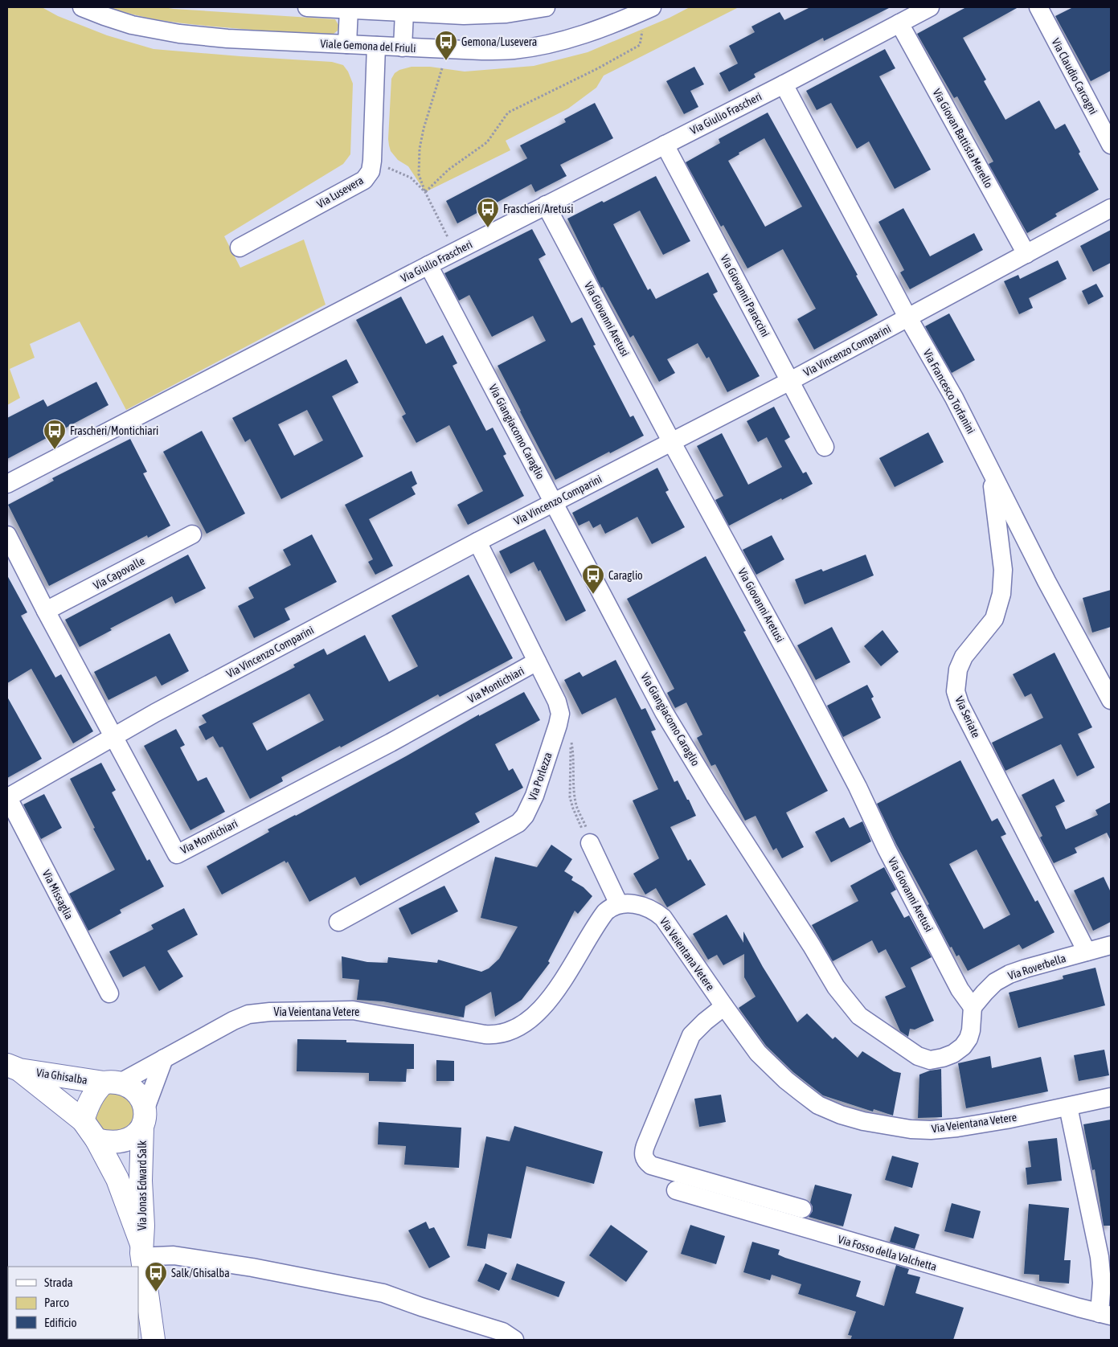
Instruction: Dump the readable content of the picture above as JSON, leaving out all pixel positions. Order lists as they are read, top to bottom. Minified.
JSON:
{"streets":{"street":["Viale Gemona del Friuli","Via Claudio Carcagni","Via Giulio Frascheri","Via Giovan Battista Merello","Via Lusevera","Via Giovanni Paraccini","Via Giovanni Aretusi","Via Vincenzo Comparini","Via Francesco Torfanini","Via Giangiacomo Caraglio","Via Capovalle","Via Montichiari","Via Seriate","Via Porlezza","Via Missaglia","Via Veientana Vetere","Via Roverbella","Via Ghisalba","Via Jonas Edward Salk","Via Fosso della Valchetta"]},"crossings":[["Viale Gemona del Friuli","Via Lusevera"],["Via Giulio Frascheri","Via Giovan Battista Merello"],["Via Giulio Frascheri","Via Giovanni Paraccini"],["Via Giulio Frascheri","Via Giovanni Aretusi"],["Via Giulio Frascheri","Via Francesco Torfanini"],["Via Giulio Frascheri","Via Giangiacomo Caraglio"],["Via Giovan Battista Merello","Via Vincenzo Comparini"],["Via Giovanni Paraccini","Via Vincenzo Comparini"],["Via Giovanni Aretusi","Via Vincenzo Comparini"],["Via Giovanni Aretusi","Via Giangiacomo Caraglio"],["Via Giovanni Aretusi","Via Roverbella"],["Via Vincenzo Comparini","Via Francesco Torfanini"],["Via Vincenzo Comparini","Via Giangiacomo Caraglio"],["Via Vincenzo Comparini","Via Montichiari"],["Via Vincenzo Comparini","Via Porlezza"],["Via Vincenzo Comparini","Via Missaglia"],["Via Francesco Torfanini","Via Seriate"],["Via Giangiacomo Caraglio","Via Roverbella"],["Via Capovalle","Via Montichiari"],["Via Montichiari","Via Porlezza"],["Via Seriate","Via Roverbella"],["Via Veientana Vetere","Via Ghisalba"],["Via Veientana Vetere","Via Jonas Edward Salk"],["Via Veientana Vetere","Via Fosso della Valchetta"],["Via Ghisalba","Via Jonas Edward Salk"]],"places":{"bus stop":["Gemona/Lusevera","Frascheri/Aretusi","Frascheri/Montichiari","Caraglio","Salk/Ghisalba"]},"legend":["Strada","Parco","Edificio"]}
